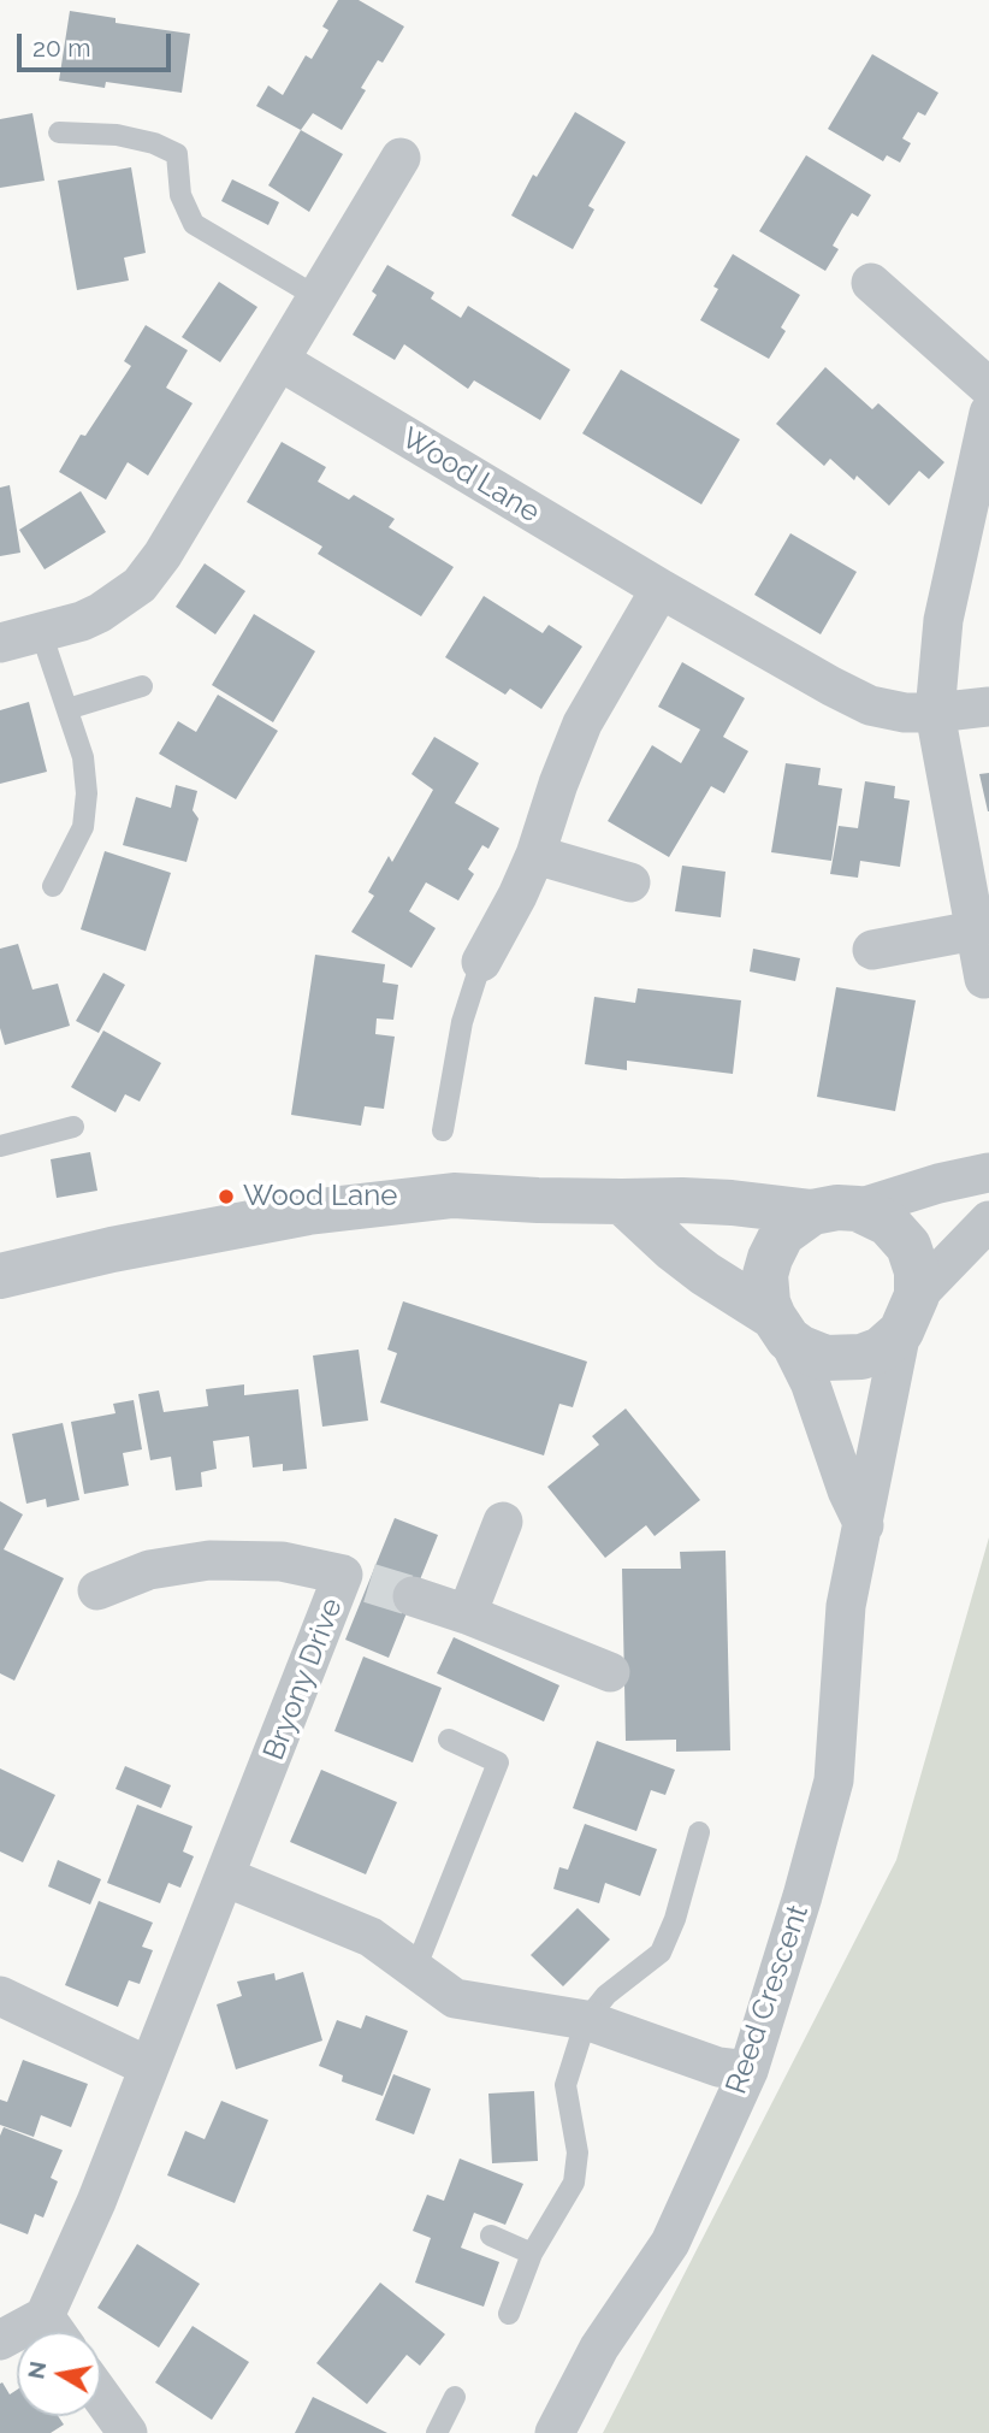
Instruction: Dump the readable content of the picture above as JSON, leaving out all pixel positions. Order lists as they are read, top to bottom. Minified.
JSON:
{"streets":{"street":["Wood Lane","Bryony Drive","Reed Crescent"]},"places":["Wood Lane"],"scale_bar":"20 m","north":"left"}
